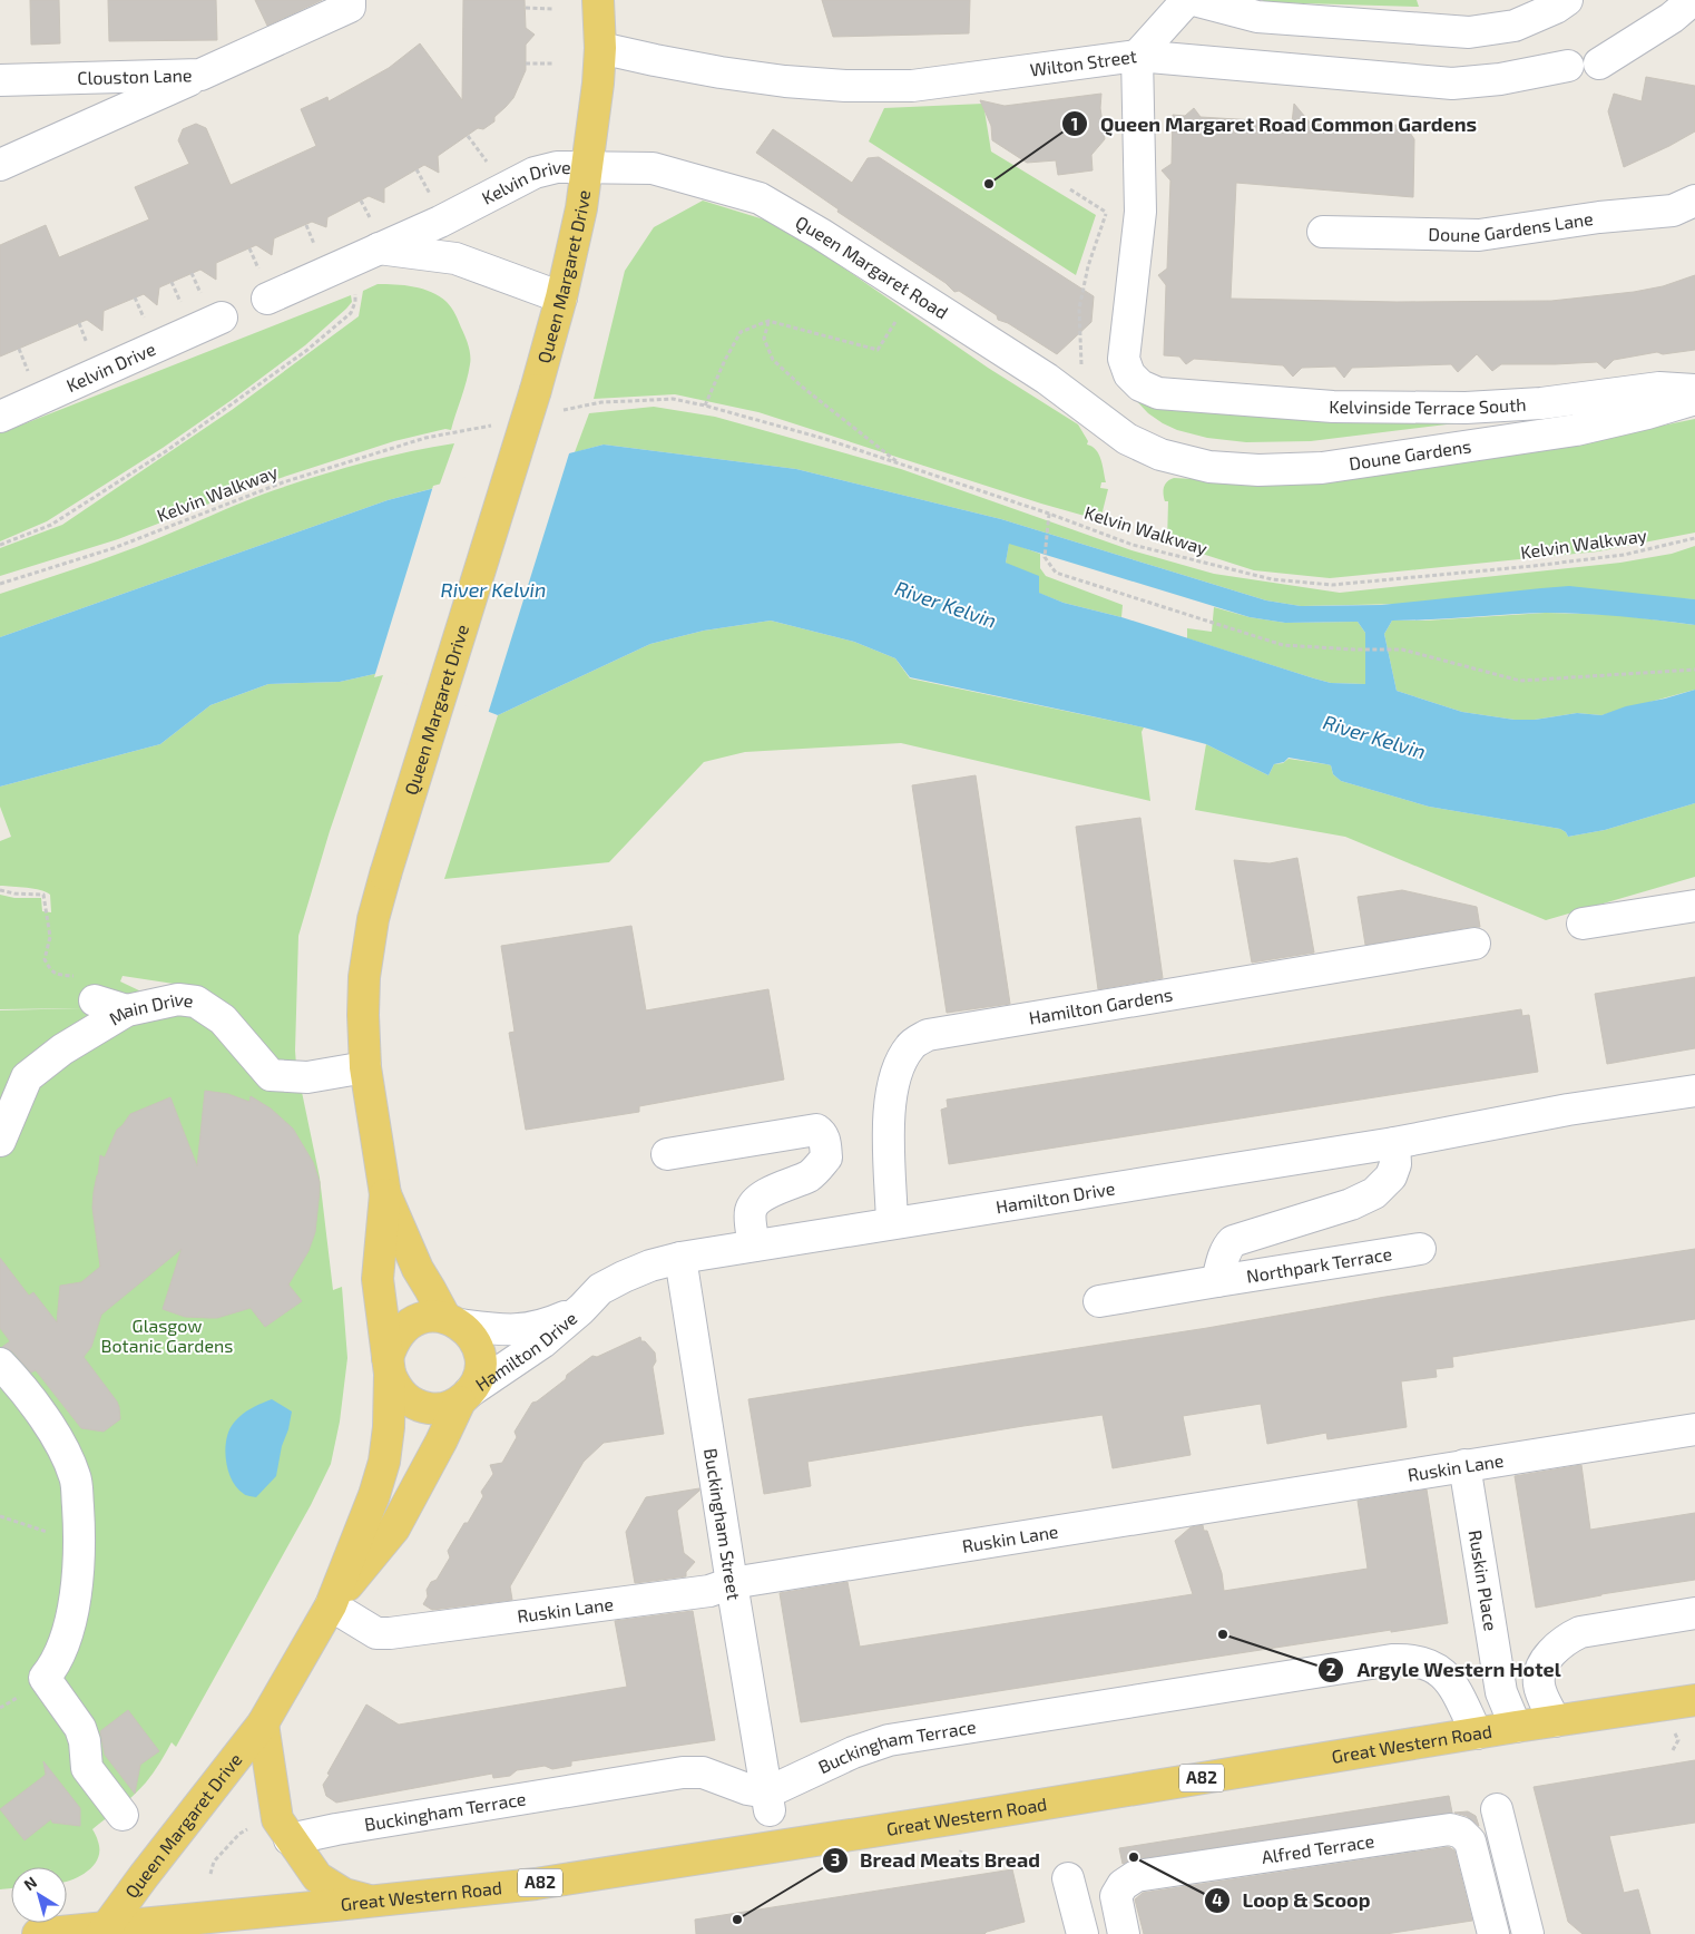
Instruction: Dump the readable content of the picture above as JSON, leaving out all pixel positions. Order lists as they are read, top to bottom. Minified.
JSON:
{"streets":{"main road":["Queen Margaret Drive","Great Western Road","A82"],"street":["Wilton Street","Clouston Lane","Kelvin Drive","Doune Gardens Lane","Queen Margaret Road","Kelvinside Terrace South","Doune Gardens","Hamilton Gardens","Main Drive","Hamilton Drive","Northpark Terrace","Ruskin Lane","Buckingham Street","Ruskin Place","Buckingham Terrace","Alfred Terrace"],"path":["Kelvin Walkway"]},"crossings":[["Wilton Street","Queen Margaret Drive"],["Wilton Street","Kelvinside Terrace South"],["Kelvin Drive","Queen Margaret Road"],["Kelvin Drive","Queen Margaret Drive"],["Queen Margaret Road","Queen Margaret Drive"],["Queen Margaret Road","Doune Gardens"],["Queen Margaret Drive","Main Drive"],["Queen Margaret Drive","Hamilton Drive"],["Queen Margaret Drive","Ruskin Lane"],["Queen Margaret Drive","Great Western Road"],["Queen Margaret Drive","Buckingham Terrace"],["Hamilton Gardens","Hamilton Drive"],["Hamilton Drive","Northpark Terrace"],["Hamilton Drive","Buckingham Street"],["Ruskin Lane","Buckingham Street"],["Ruskin Lane","Ruskin Place"],["Buckingham Street","Buckingham Terrace"],["Ruskin Place","Great Western Road"],["Great Western Road","Buckingham Terrace"]],"water":["River Kelvin"],"parks":["Glasgow Botanic Gardens"],"places":["Queen Margaret Road Common Gardens","Argyle Western Hotel","Loop & Scoop","Bread Meats Bread"],"north":"top left"}
